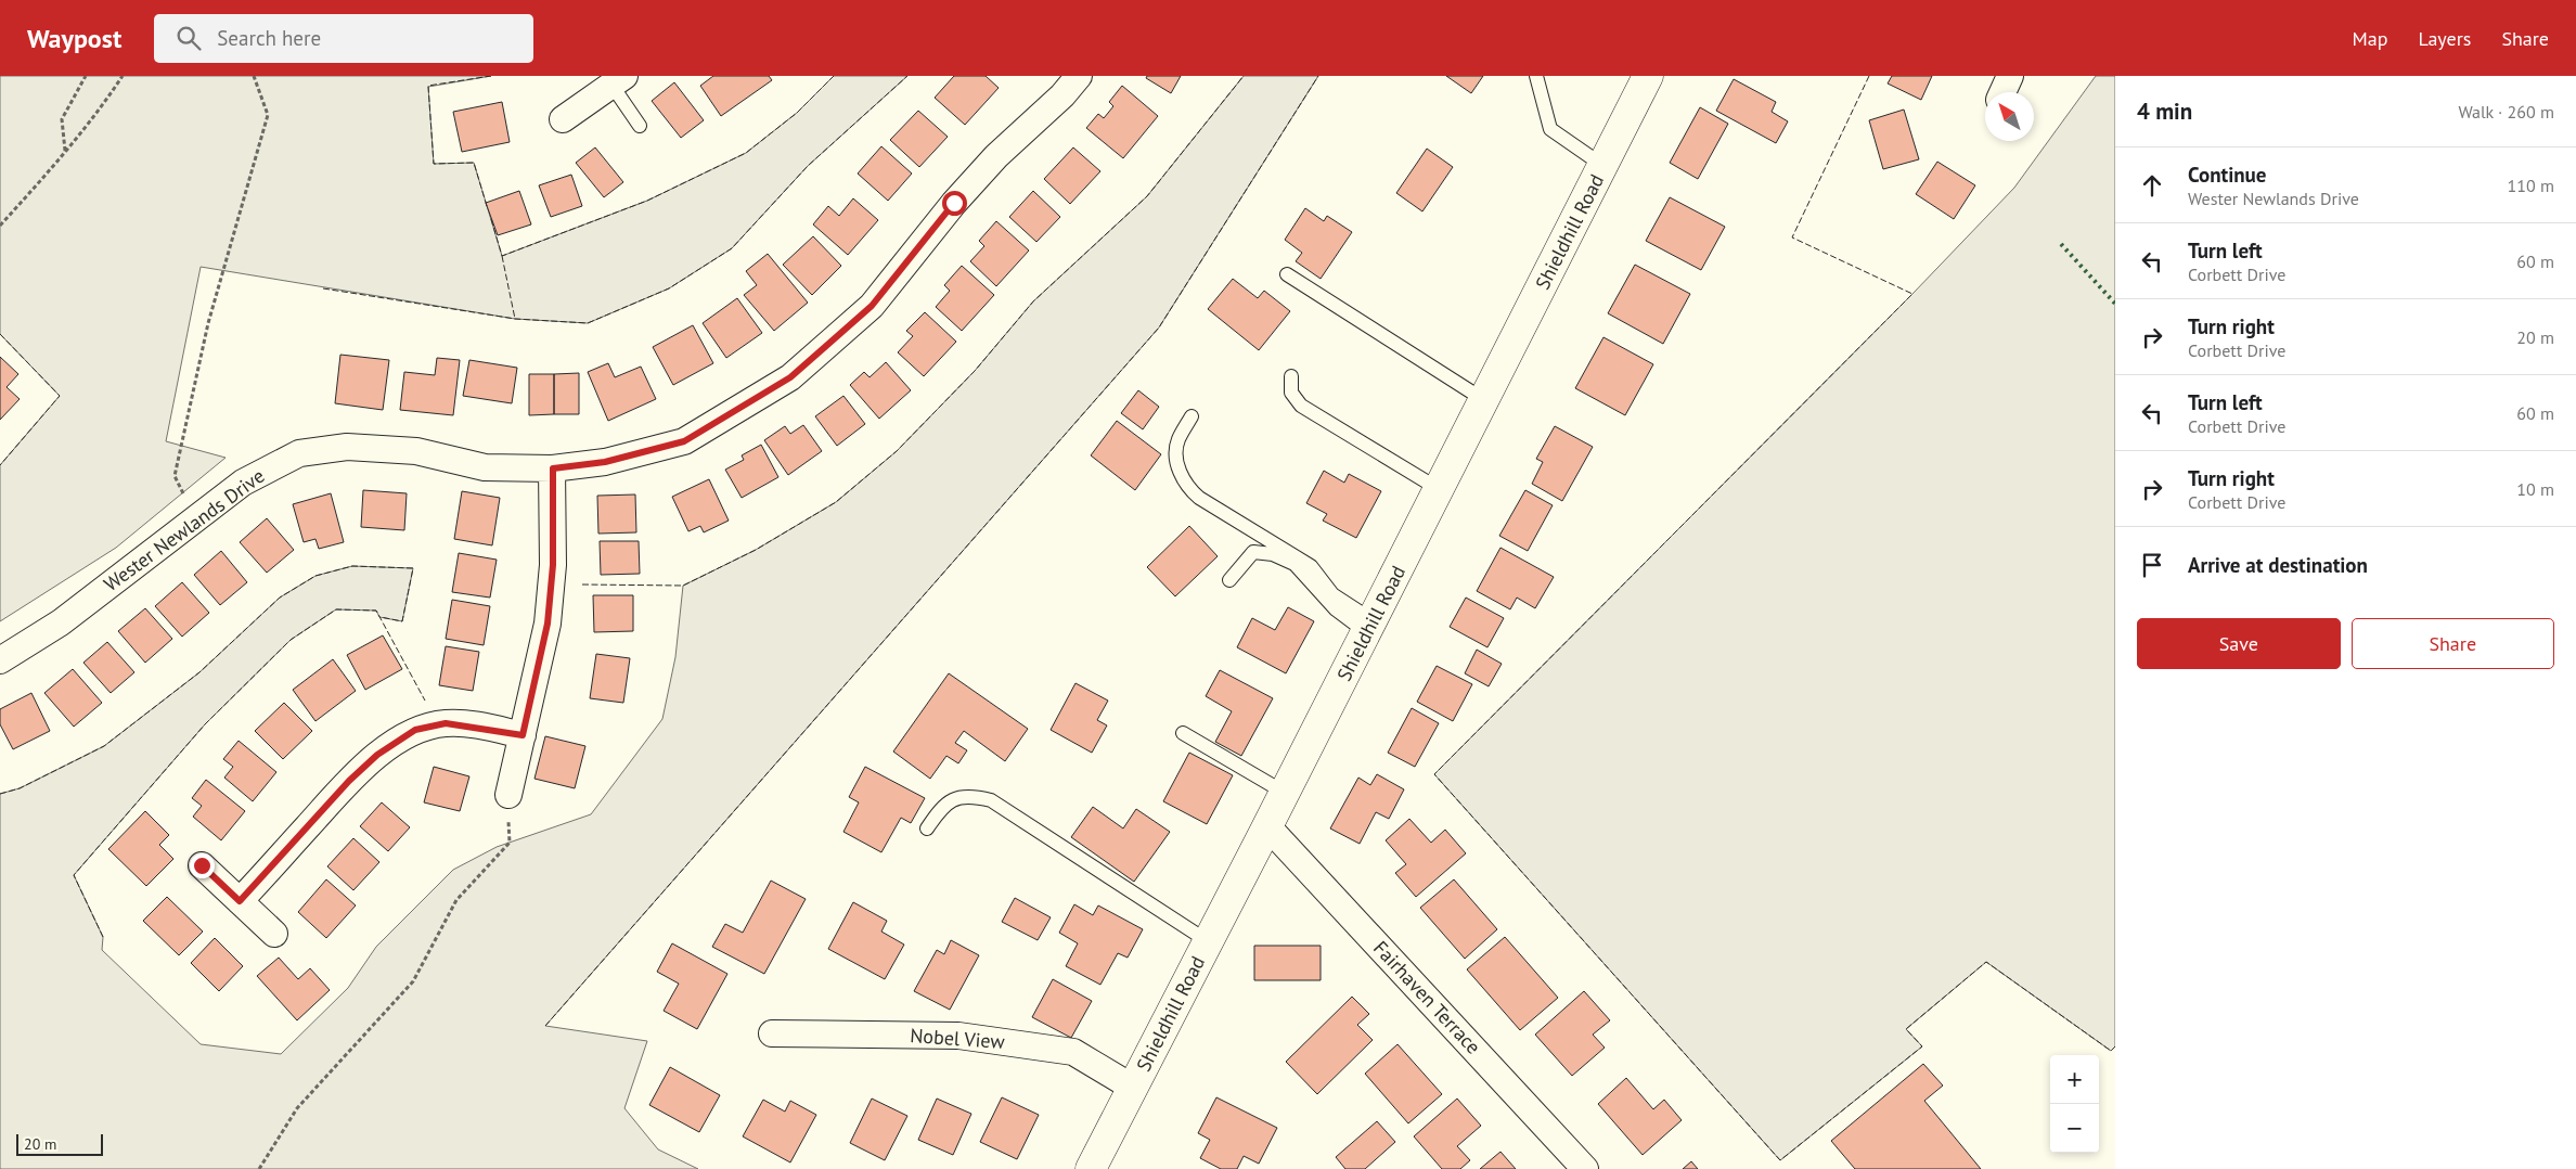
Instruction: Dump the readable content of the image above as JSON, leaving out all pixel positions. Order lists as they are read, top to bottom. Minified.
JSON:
{"streets":{"main road":["Shieldhill Road"],"street":["Wester Newlands Drive","Fairhaven Terrace","Nobel View"]},"crossings":[["Shieldhill Road","Fairhaven Terrace"],["Shieldhill Road","Nobel View"]],"scale_bar":"20 m","north":"top left","page":{"header":"Waypost","search":"Search here","nav":["Map","Layers","Share"],"heading":["4 min","Walk · 260 m"],"list":[["Continue","Wester Newlands Drive","110 m"],["Turn left","Corbett Drive","60 m"],["Turn right","Corbett Drive","20 m"],["Turn left","Corbett Drive","60 m"],["Turn right","Corbett Drive","10 m"],"Arrive at destination"],"buttons":["Save","Share"],"map_buttons":["+","−"],"scale":"20 m"}}
